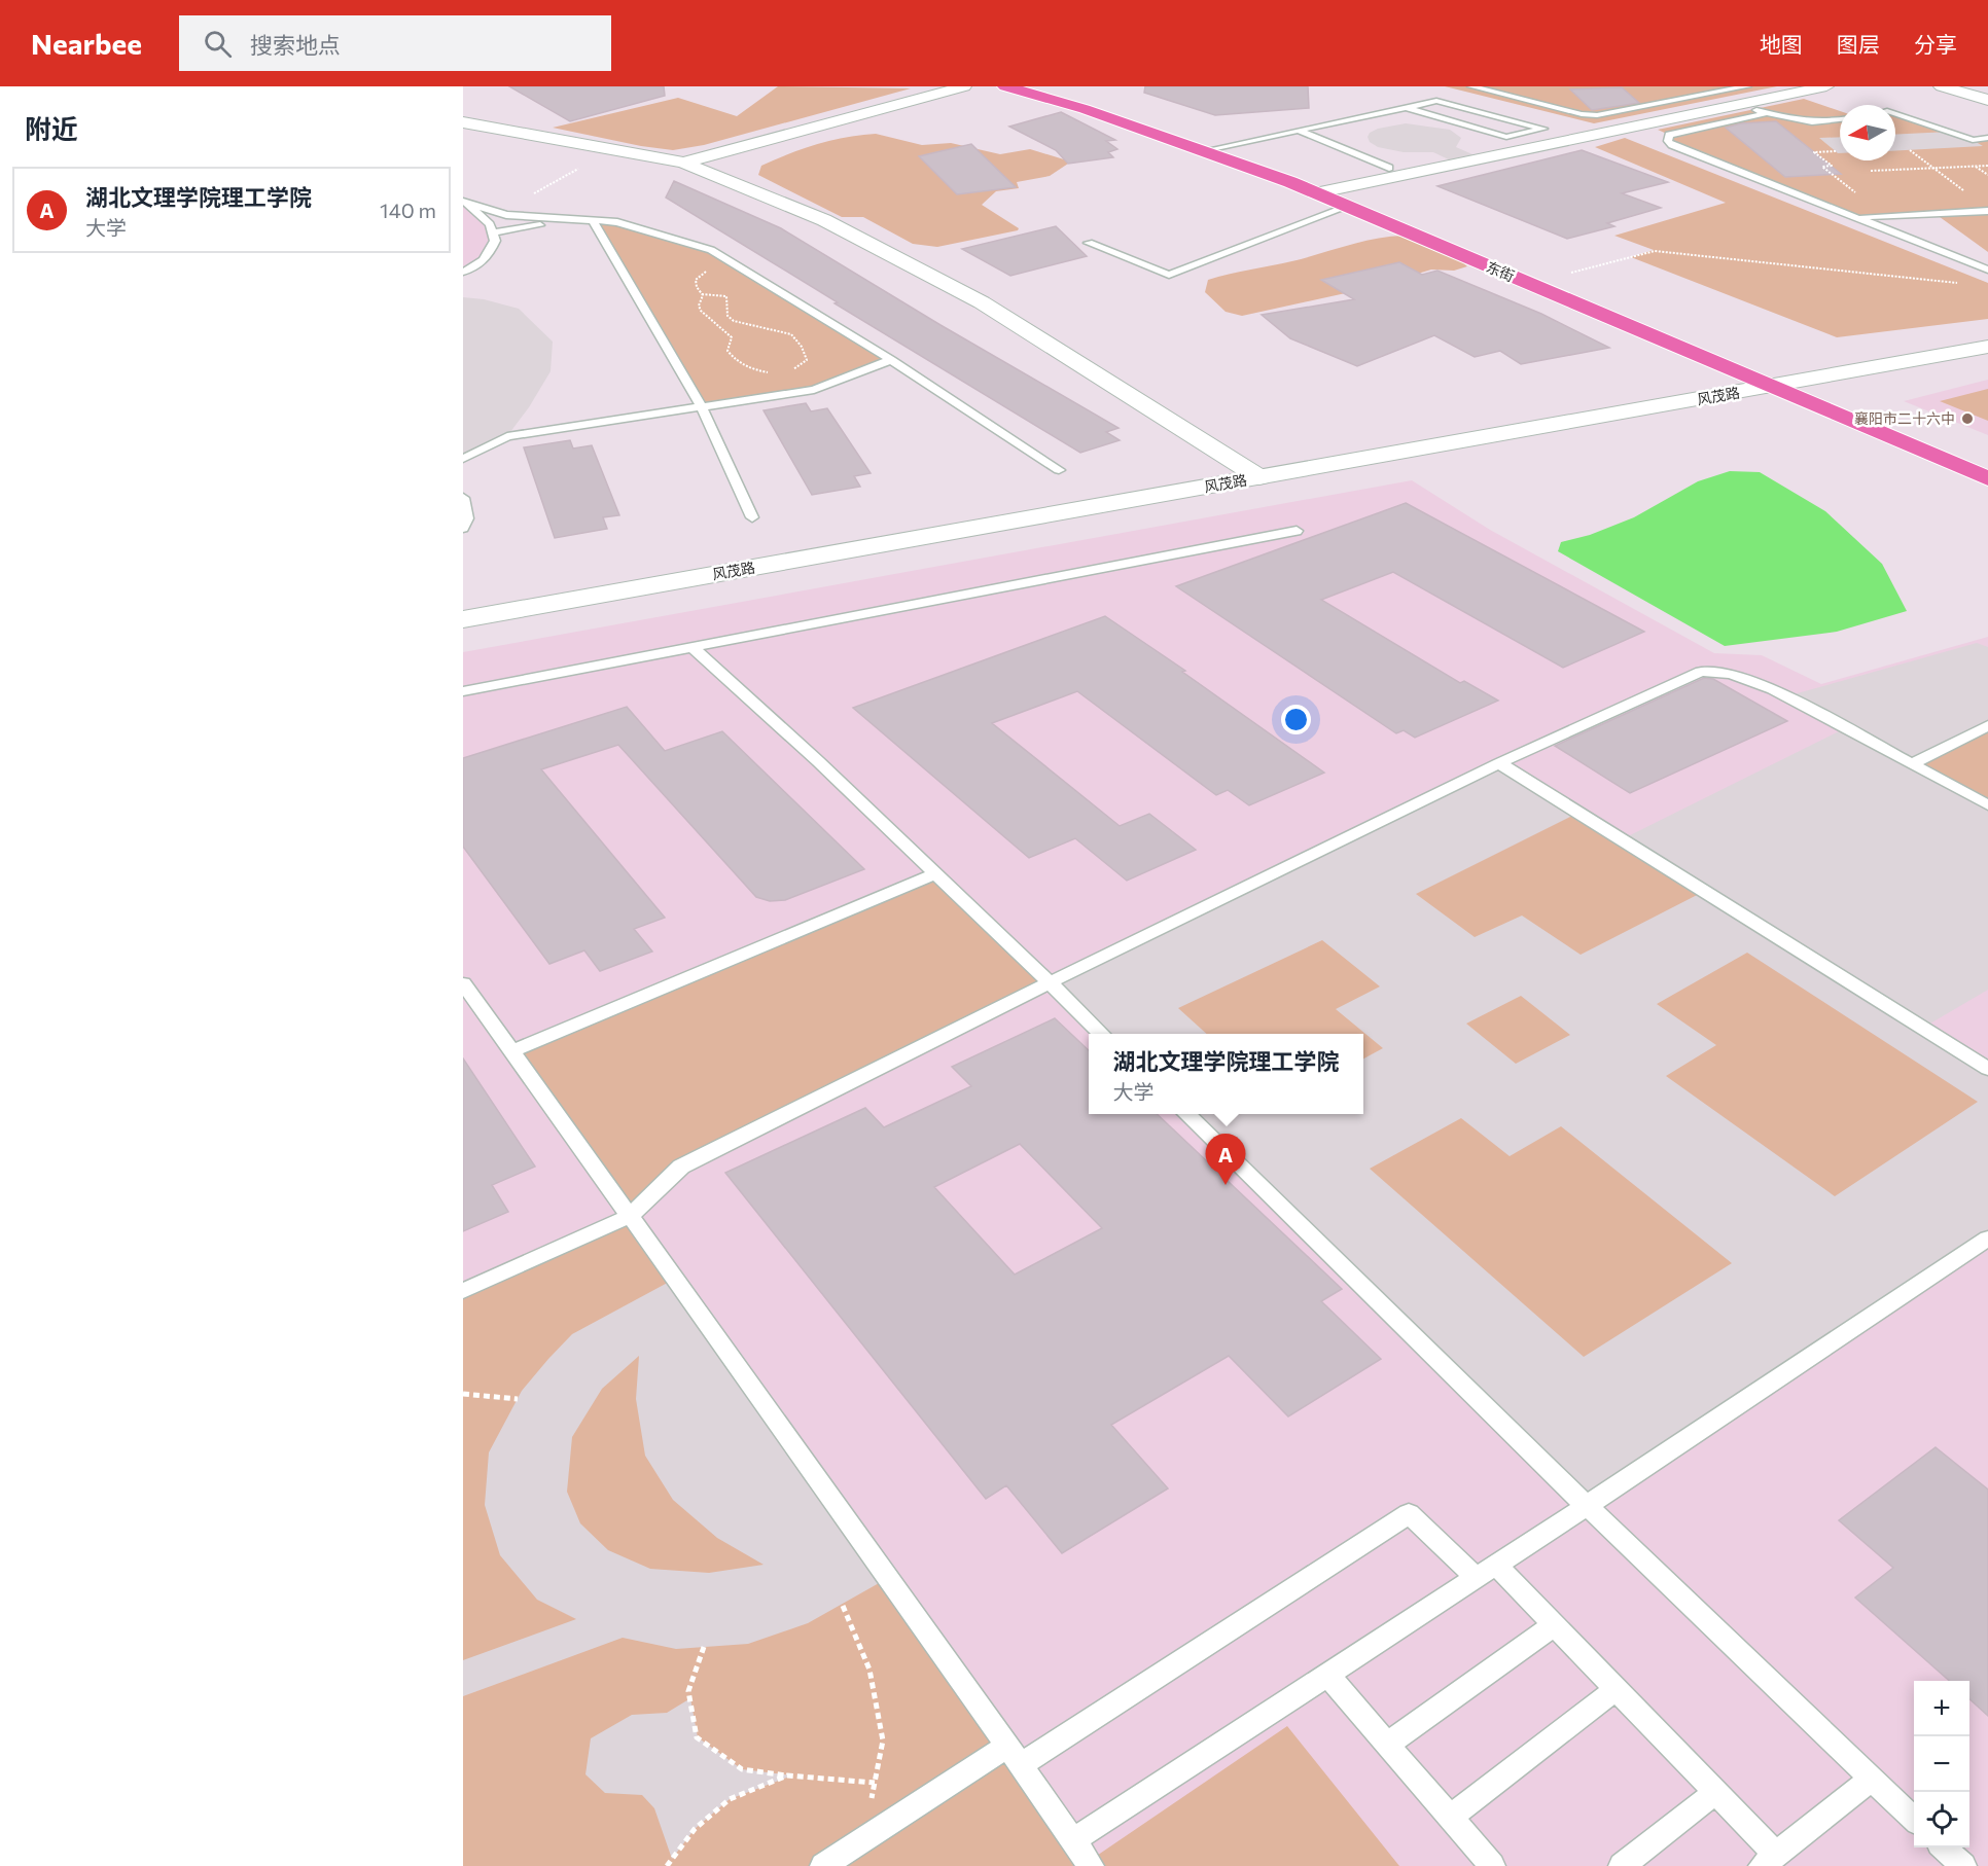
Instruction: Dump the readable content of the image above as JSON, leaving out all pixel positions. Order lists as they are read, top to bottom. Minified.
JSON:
{"streets":{"main road":["东街"],"street":["风茂路"]},"crossings":[["东街","风茂路"]],"places":["襄阳市二十六中"],"north":"left","page":{"header":"Nearbee","search":"搜索地点","nav":["地图","图层","分享"],"heading":"附近","list":[{"mark":"A","name":"湖北文理学院理工学院","note":"大学","value":"140 m"}],"popup":["湖北文理学院理工学院","大学"],"pins":"A","map_buttons":["+","−"]}}
